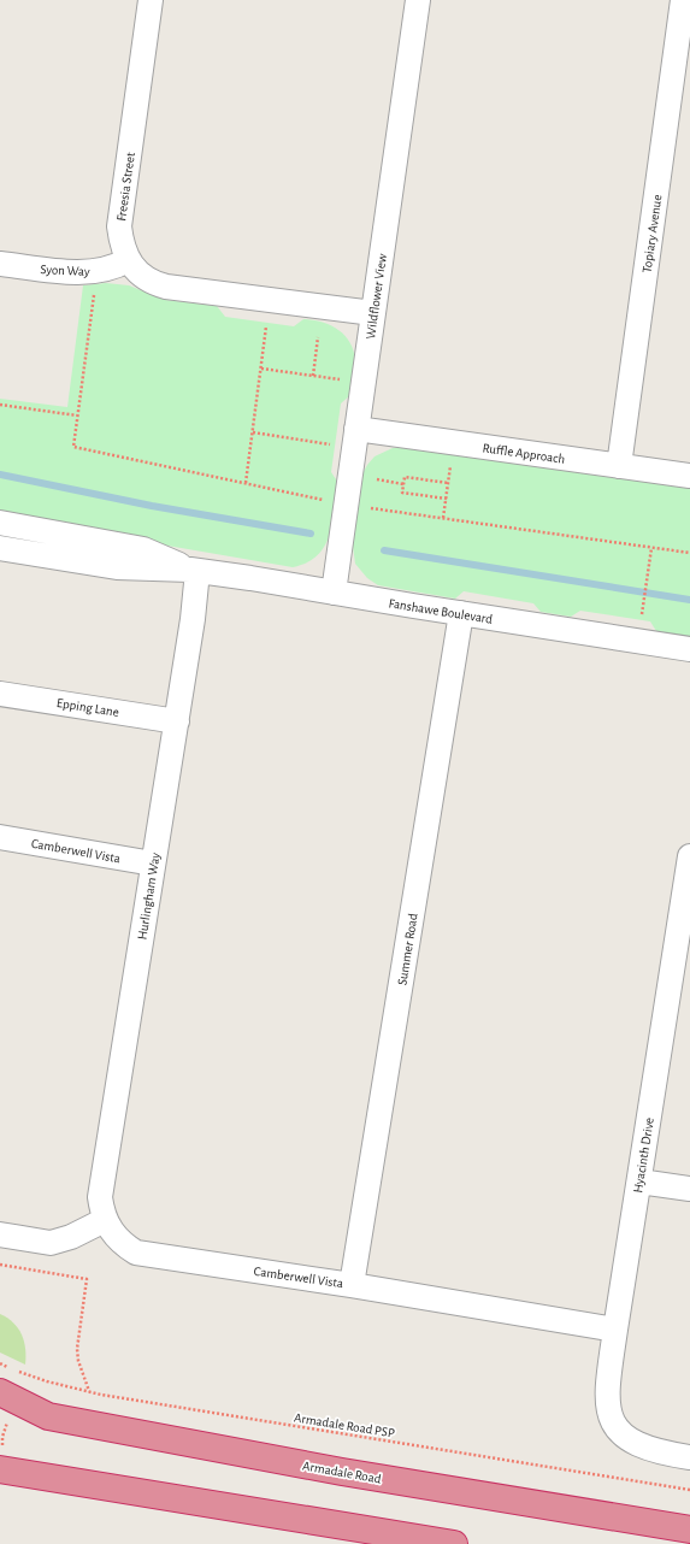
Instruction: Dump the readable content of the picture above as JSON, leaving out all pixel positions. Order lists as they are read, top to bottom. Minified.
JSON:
{"streets":{"highway":["Armadale Road"],"street":["Freesia Street","Topiary Avenue","Syon Way","Wildflower View","Ruffle Approach","Fanshawe Boulevard","Epping Lane","Camberwell Vista","Hurlingham Way","Summer Road","Hyacinth Drive"],"path":["Armadale Road PSP"]},"crossings":[["Freesia Street","Syon Way"],["Freesia Street","Wildflower View"],["Topiary Avenue","Ruffle Approach"],["Wildflower View","Ruffle Approach"],["Wildflower View","Fanshawe Boulevard"],["Fanshawe Boulevard","Hurlingham Way"],["Fanshawe Boulevard","Summer Road"],["Epping Lane","Hurlingham Way"],["Camberwell Vista","Hurlingham Way"],["Camberwell Vista","Summer Road"],["Camberwell Vista","Hyacinth Drive"]]}
